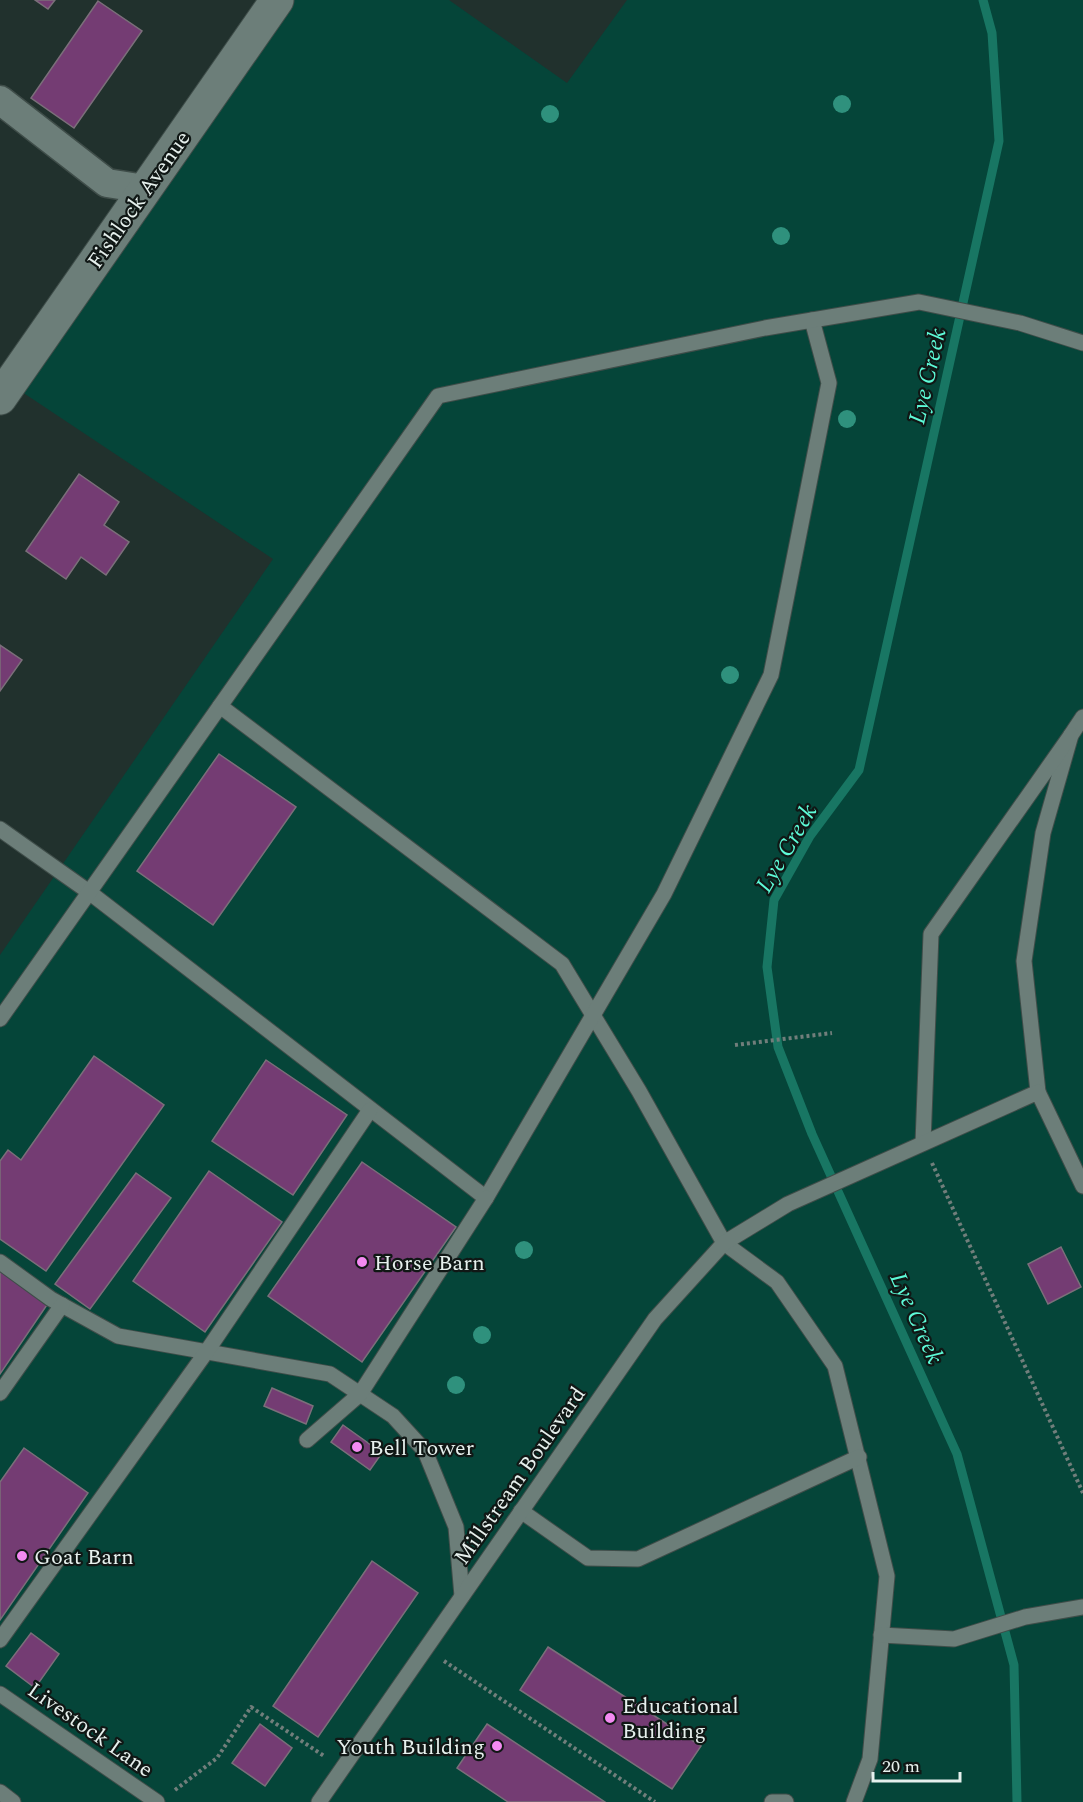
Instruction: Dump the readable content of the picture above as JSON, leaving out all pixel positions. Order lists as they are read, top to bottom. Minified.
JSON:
{"streets":{"street":["Fishlock Avenue"],"lane":["Millstream Boulevard","Livestock Lane"]},"water":["Lye Creek"],"places":["Horse Barn","Bell Tower","Goat Barn","Educational Building","Youth Building"],"scale_bar":"20 m"}
